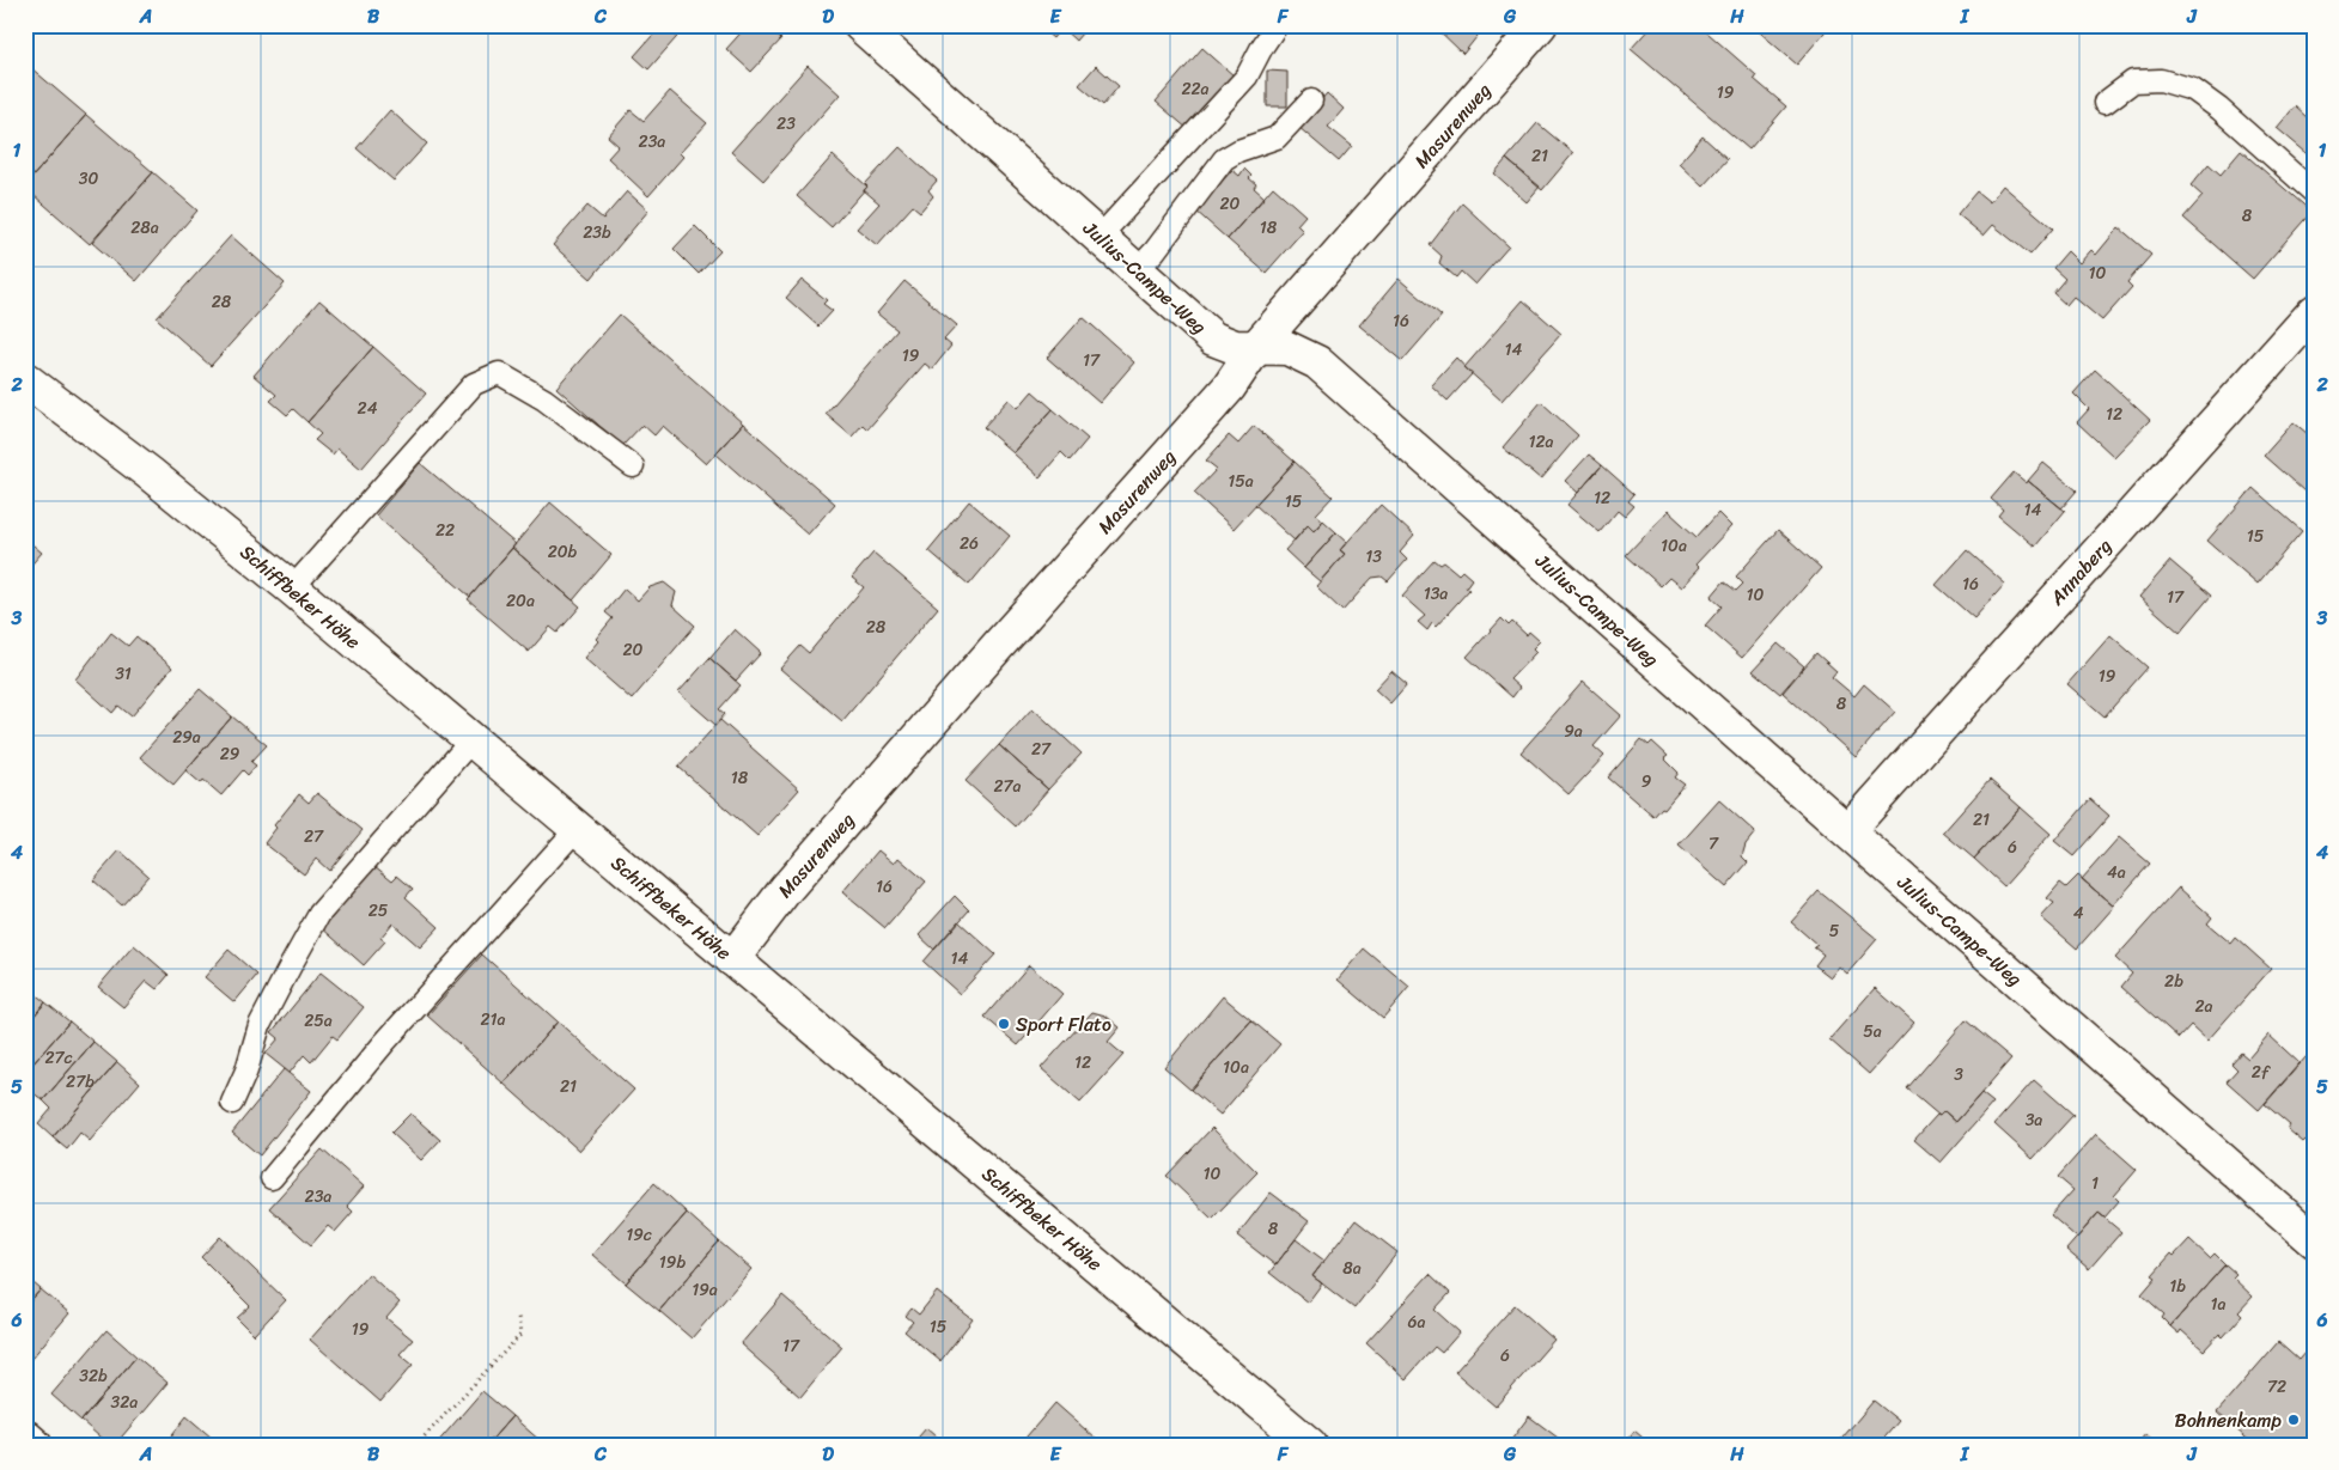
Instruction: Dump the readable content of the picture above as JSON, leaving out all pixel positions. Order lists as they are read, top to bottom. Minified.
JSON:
{"streets":{"street":["Masurenweg","Julius-Campe-Weg","Annaberg","Schiffbeker Höhe"]},"crossings":[["Masurenweg","Julius-Campe-Weg"],["Masurenweg","Schiffbeker Höhe"],["Julius-Campe-Weg","Annaberg"]],"places":["Sport Flato","Bohnenkamp"],"house_numbers":["22a","19","23","23a","21","30","20","8","28a","18","23b","10","28","16","14","19","17","24","12","12a","15a","12","15","14","22","15","26","10a","20b","13","16","13a","10","17","20a","28","20","31","19","8","9a","29a","27","29","18","9","27a","21","27","7","6","4a","16","25","4","5","14","2b","2a","21a","25a","5a","27c","12","10a","2f","3","27b","21","3a","10","1","23a","8","19c","19b","8a","1b","19a","1a","6a","15","19","17","6","32b","72","32a"],"grid":{"columns":["A","B","C","D","E","F","G","H","I","J"],"rows":["1","2","3","4","5","6"]}}
